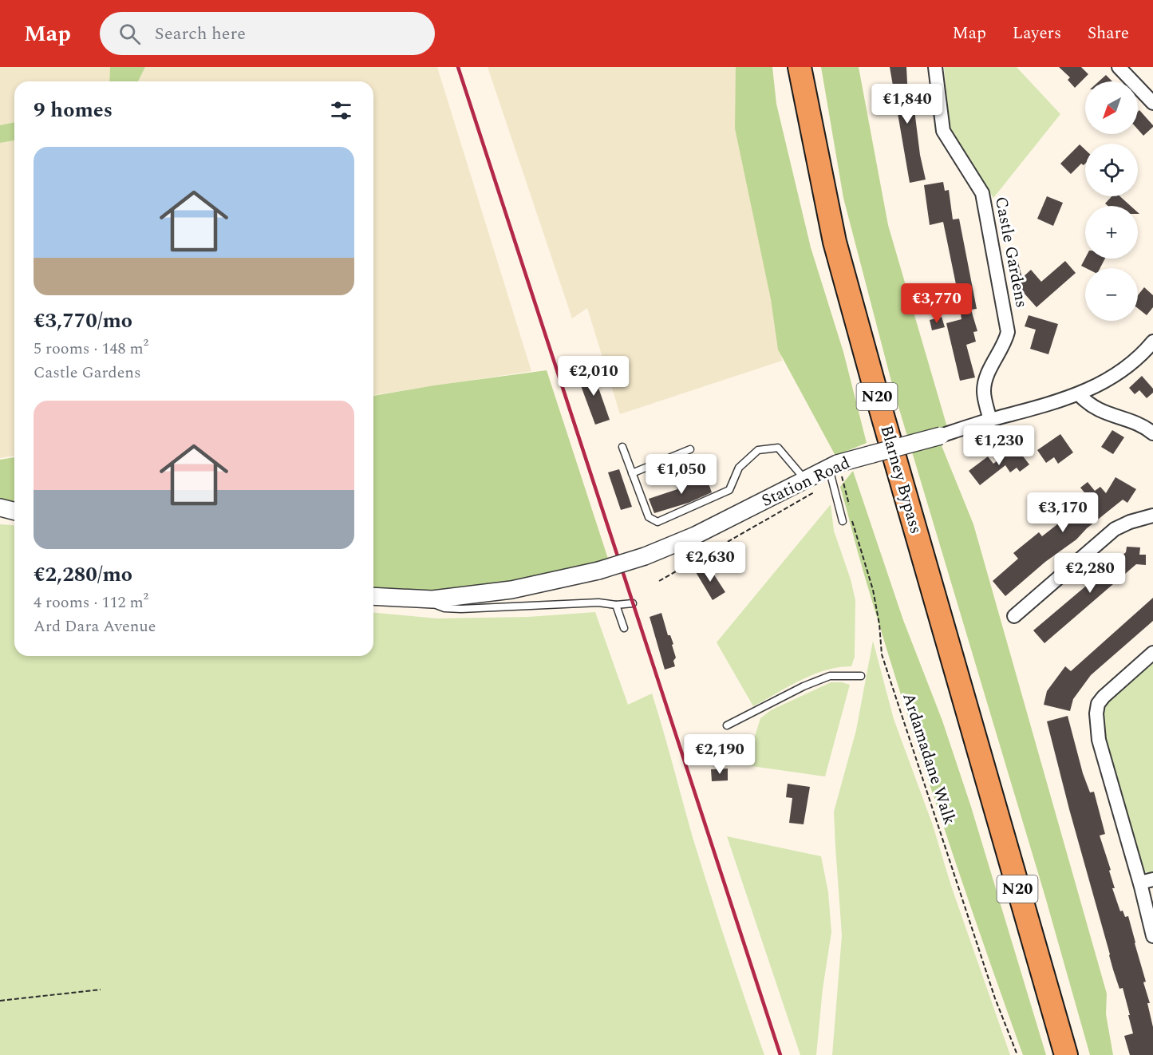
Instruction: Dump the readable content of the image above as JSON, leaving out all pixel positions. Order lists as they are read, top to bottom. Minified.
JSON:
{"streets":{"highway":["N20","Blarney Bypass"],"street":["Castle Gardens","Station Road"],"path":["Ardamadane Walk"]},"crossings":[["Castle Gardens","Station Road"]],"north":"bottom left","page":{"header":"Map","search":"Search here","nav":["Map","Layers","Share"],"map_buttons":["+","−"],"heading":"9 homes","price":["€1,840","€3,770","€2,010","€1,230","€1,050","€3,170","€2,630","€2,280","€2,190"],"list":[{"name":"€3,770/mo","note":"5 rooms · 148 m² · Castle Gardens"},{"name":"€2,280/mo","note":"4 rooms · 112 m² · Ard Dara Avenue"}]}}
